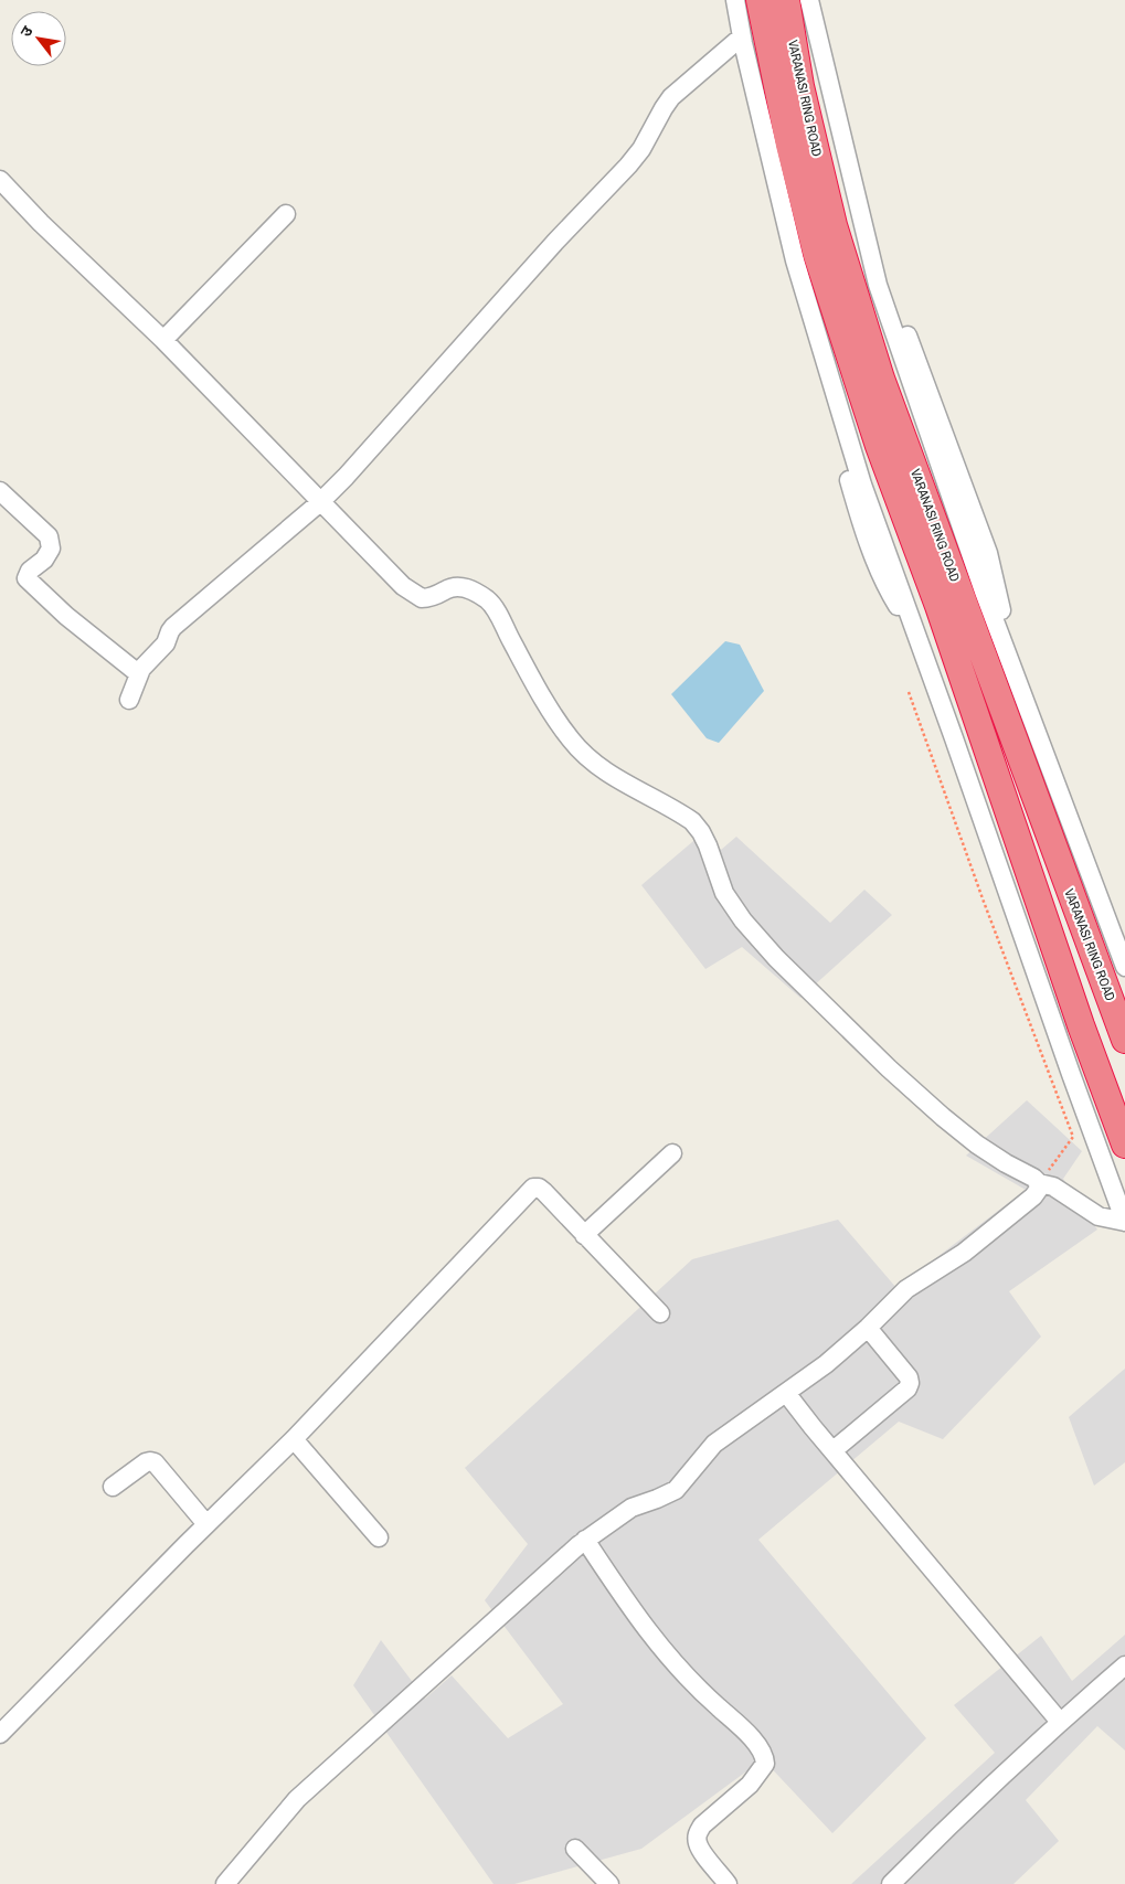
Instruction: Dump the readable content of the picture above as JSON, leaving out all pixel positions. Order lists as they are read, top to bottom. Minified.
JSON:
{"streets":{"highway":["VARANASI RING ROAD"]},"north":"top left"}
